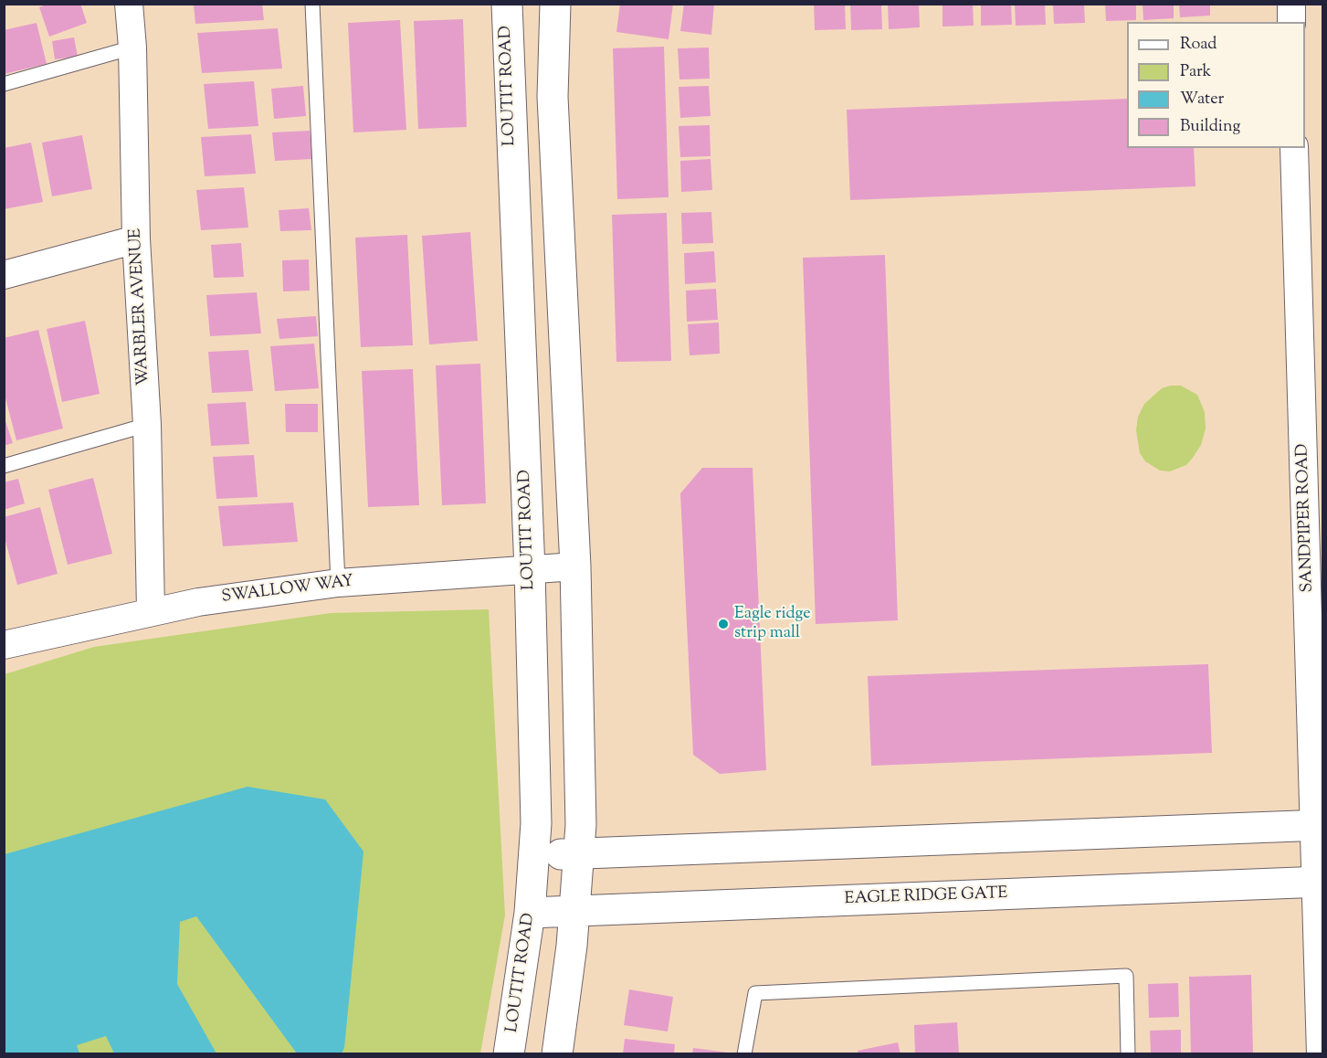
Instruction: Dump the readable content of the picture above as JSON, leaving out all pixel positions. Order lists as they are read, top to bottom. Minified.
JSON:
{"streets":{"street":["LOUTIT ROAD","WARBLER AVENUE","SANDPIPER ROAD","SWALLOW WAY","EAGLE RIDGE GATE"]},"crossings":[["LOUTIT ROAD","SWALLOW WAY"],["LOUTIT ROAD","EAGLE RIDGE GATE"],["WARBLER AVENUE","SWALLOW WAY"],["SANDPIPER ROAD","EAGLE RIDGE GATE"]],"places":["Eagle ridge strip mall"],"legend":["Road","Park","Water","Building"]}
